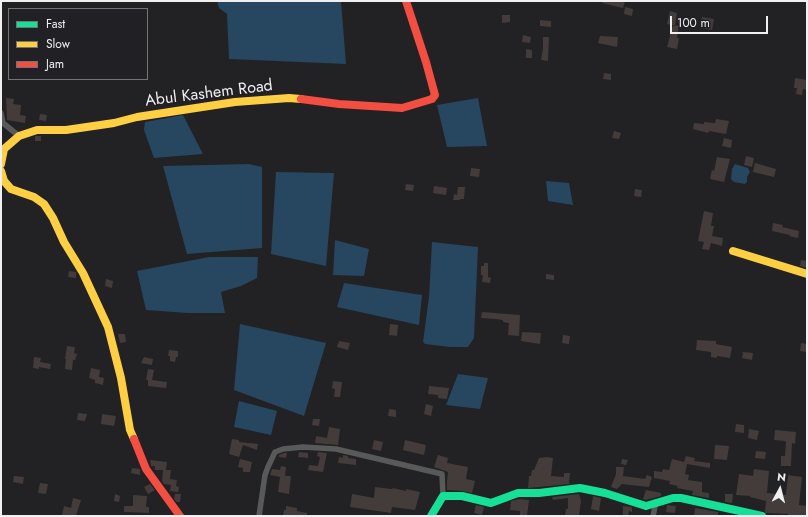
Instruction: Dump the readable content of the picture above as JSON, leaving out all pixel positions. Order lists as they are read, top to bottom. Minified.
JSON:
{"streets":{"street":["Abul Kashem Road"]},"legend":["Fast","Slow","Jam"],"scale_bar":"100 m","north":"top"}
